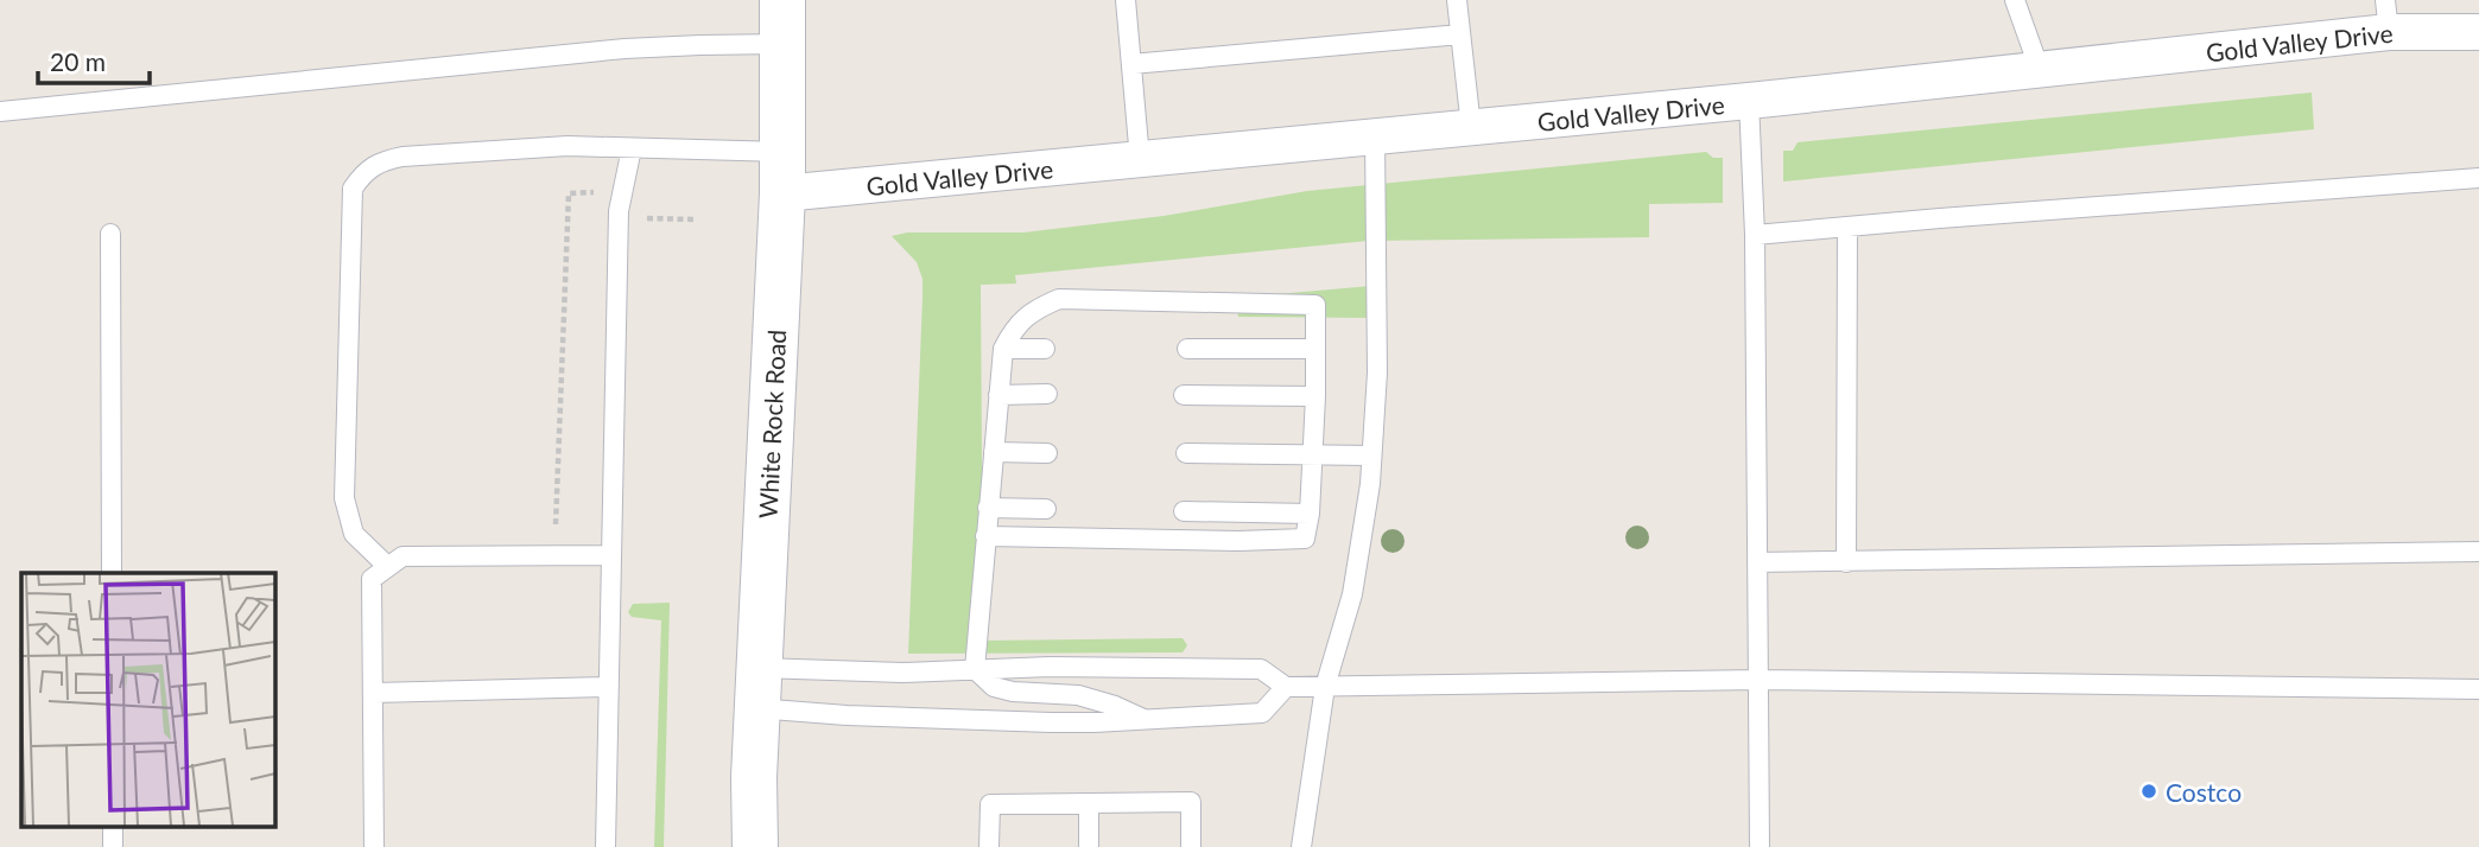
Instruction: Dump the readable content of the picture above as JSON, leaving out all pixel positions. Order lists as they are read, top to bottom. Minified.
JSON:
{"streets":{"main road":["White Rock Road"],"street":["Gold Valley Drive"]},"crossings":[["Gold Valley Drive","White Rock Road"]],"places":["Costco"],"scale_bar":"20 m"}
